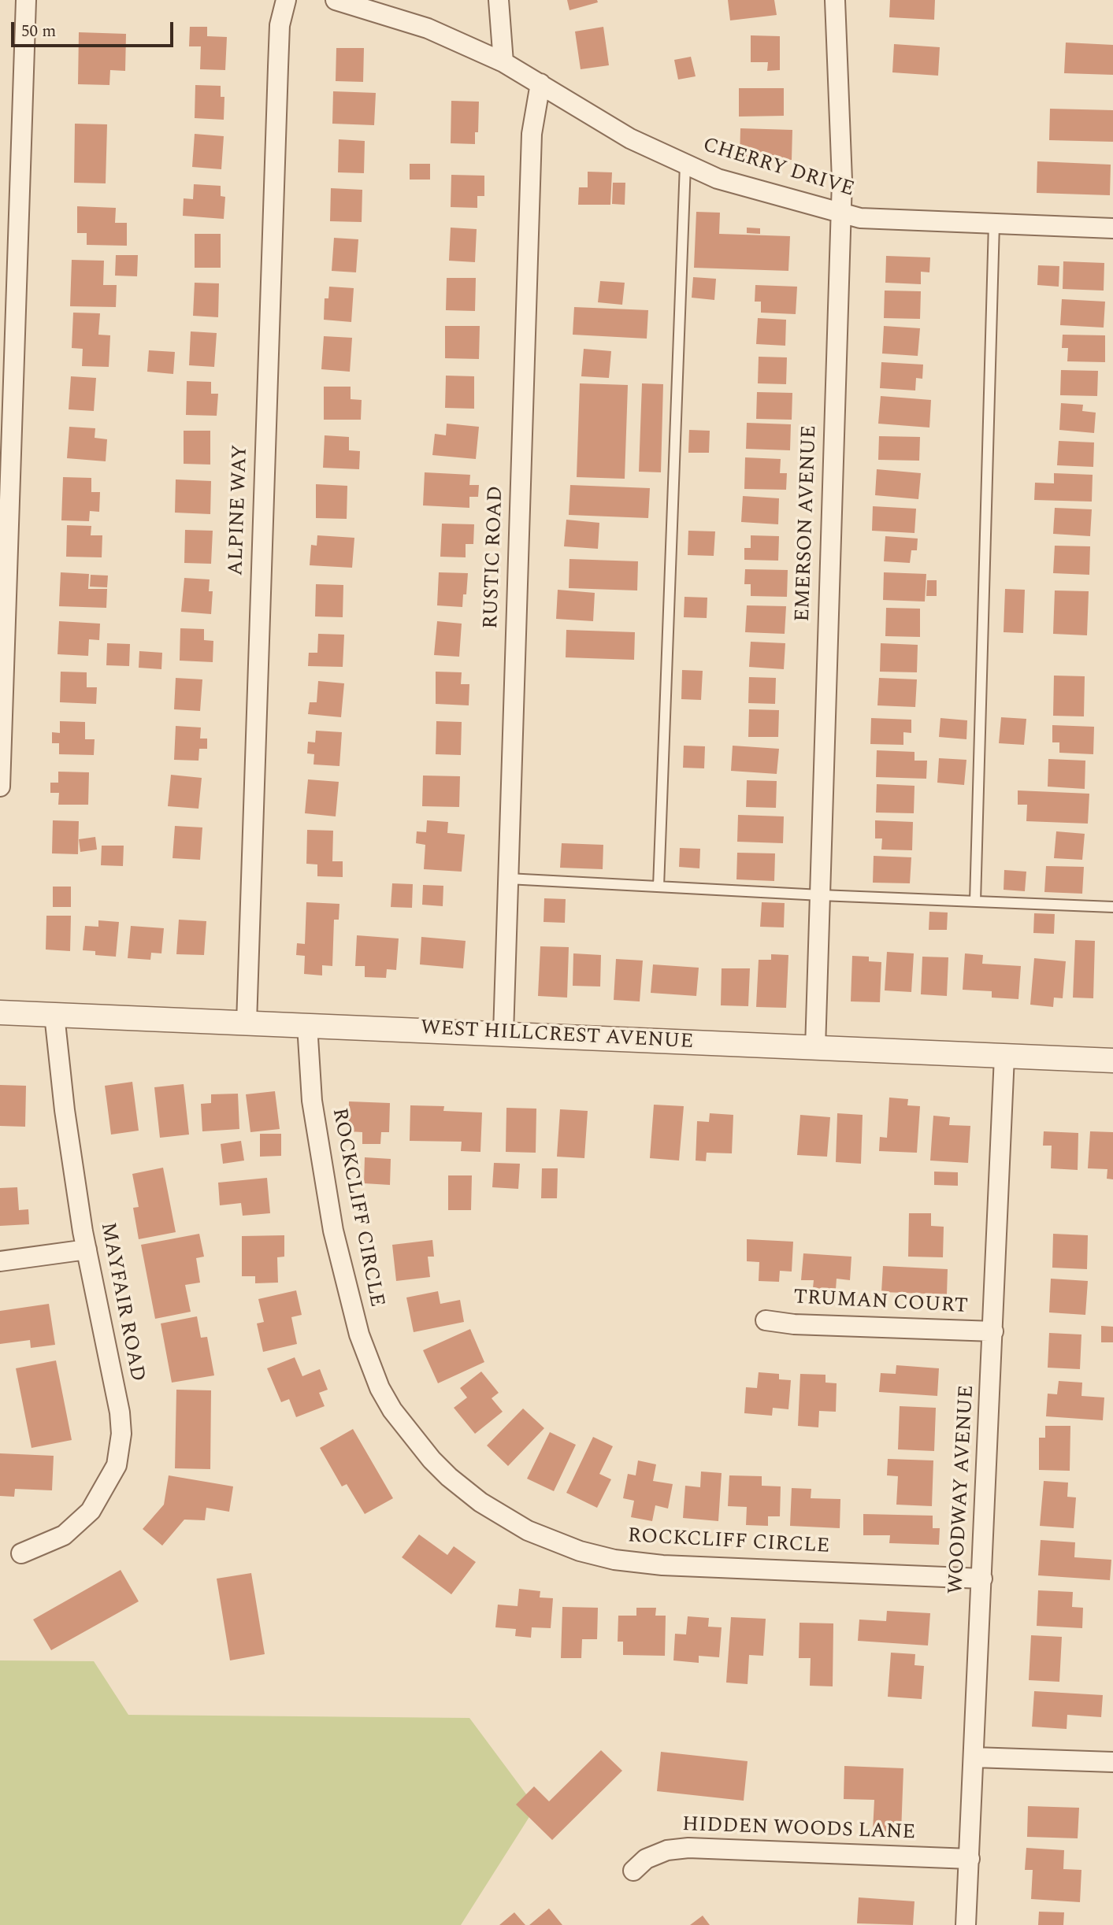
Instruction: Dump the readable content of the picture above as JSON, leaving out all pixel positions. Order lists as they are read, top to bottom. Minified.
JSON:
{"streets":{"street":["CHERRY DRIVE","ALPINE WAY","EMERSON AVENUE","RUSTIC ROAD","WEST HILLCREST AVENUE","ROCKCLIFF CIRCLE","MAYFAIR ROAD","TRUMAN COURT","WOODWAY AVENUE","HIDDEN WOODS LANE"]},"crossings":[["CHERRY DRIVE","EMERSON AVENUE"],["CHERRY DRIVE","RUSTIC ROAD"],["ALPINE WAY","WEST HILLCREST AVENUE"],["EMERSON AVENUE","WEST HILLCREST AVENUE"],["RUSTIC ROAD","WEST HILLCREST AVENUE"],["WEST HILLCREST AVENUE","ROCKCLIFF CIRCLE"],["WEST HILLCREST AVENUE","MAYFAIR ROAD"],["WEST HILLCREST AVENUE","WOODWAY AVENUE"],["ROCKCLIFF CIRCLE","WOODWAY AVENUE"],["TRUMAN COURT","WOODWAY AVENUE"],["WOODWAY AVENUE","HIDDEN WOODS LANE"]],"scale_bar":"50 m"}
